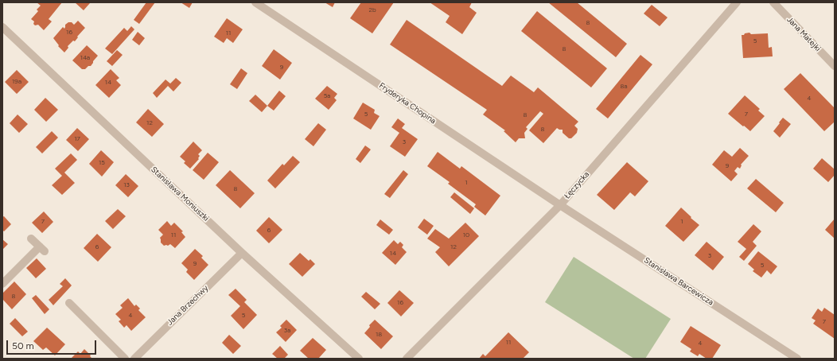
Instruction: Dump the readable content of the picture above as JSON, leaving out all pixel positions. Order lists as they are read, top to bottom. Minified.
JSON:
{"streets":{"street":["Jana Matejki","Fryderyka Chopina","Łęczycka","Stanisława Moniuszki","Stanisława Barcewicza","Jana Brzechwy"]},"crossings":[["Fryderyka Chopina","Łęczycka"],["Fryderyka Chopina","Stanisława Barcewicza"],["Łęczycka","Stanisława Barcewicza"],["Stanisława Moniuszki","Jana Brzechwy"]],"house_numbers":["2b","8","16","11","5","8","14a","9","19a","14","8a","5a","4","5","7","8","12","8","17","3","15","9","1","13","8","7","1","6","11","10","6","12","14","3","9","5","8","16","4","5","7","3a","18","11","4"],"scale_bar":"50 m"}
